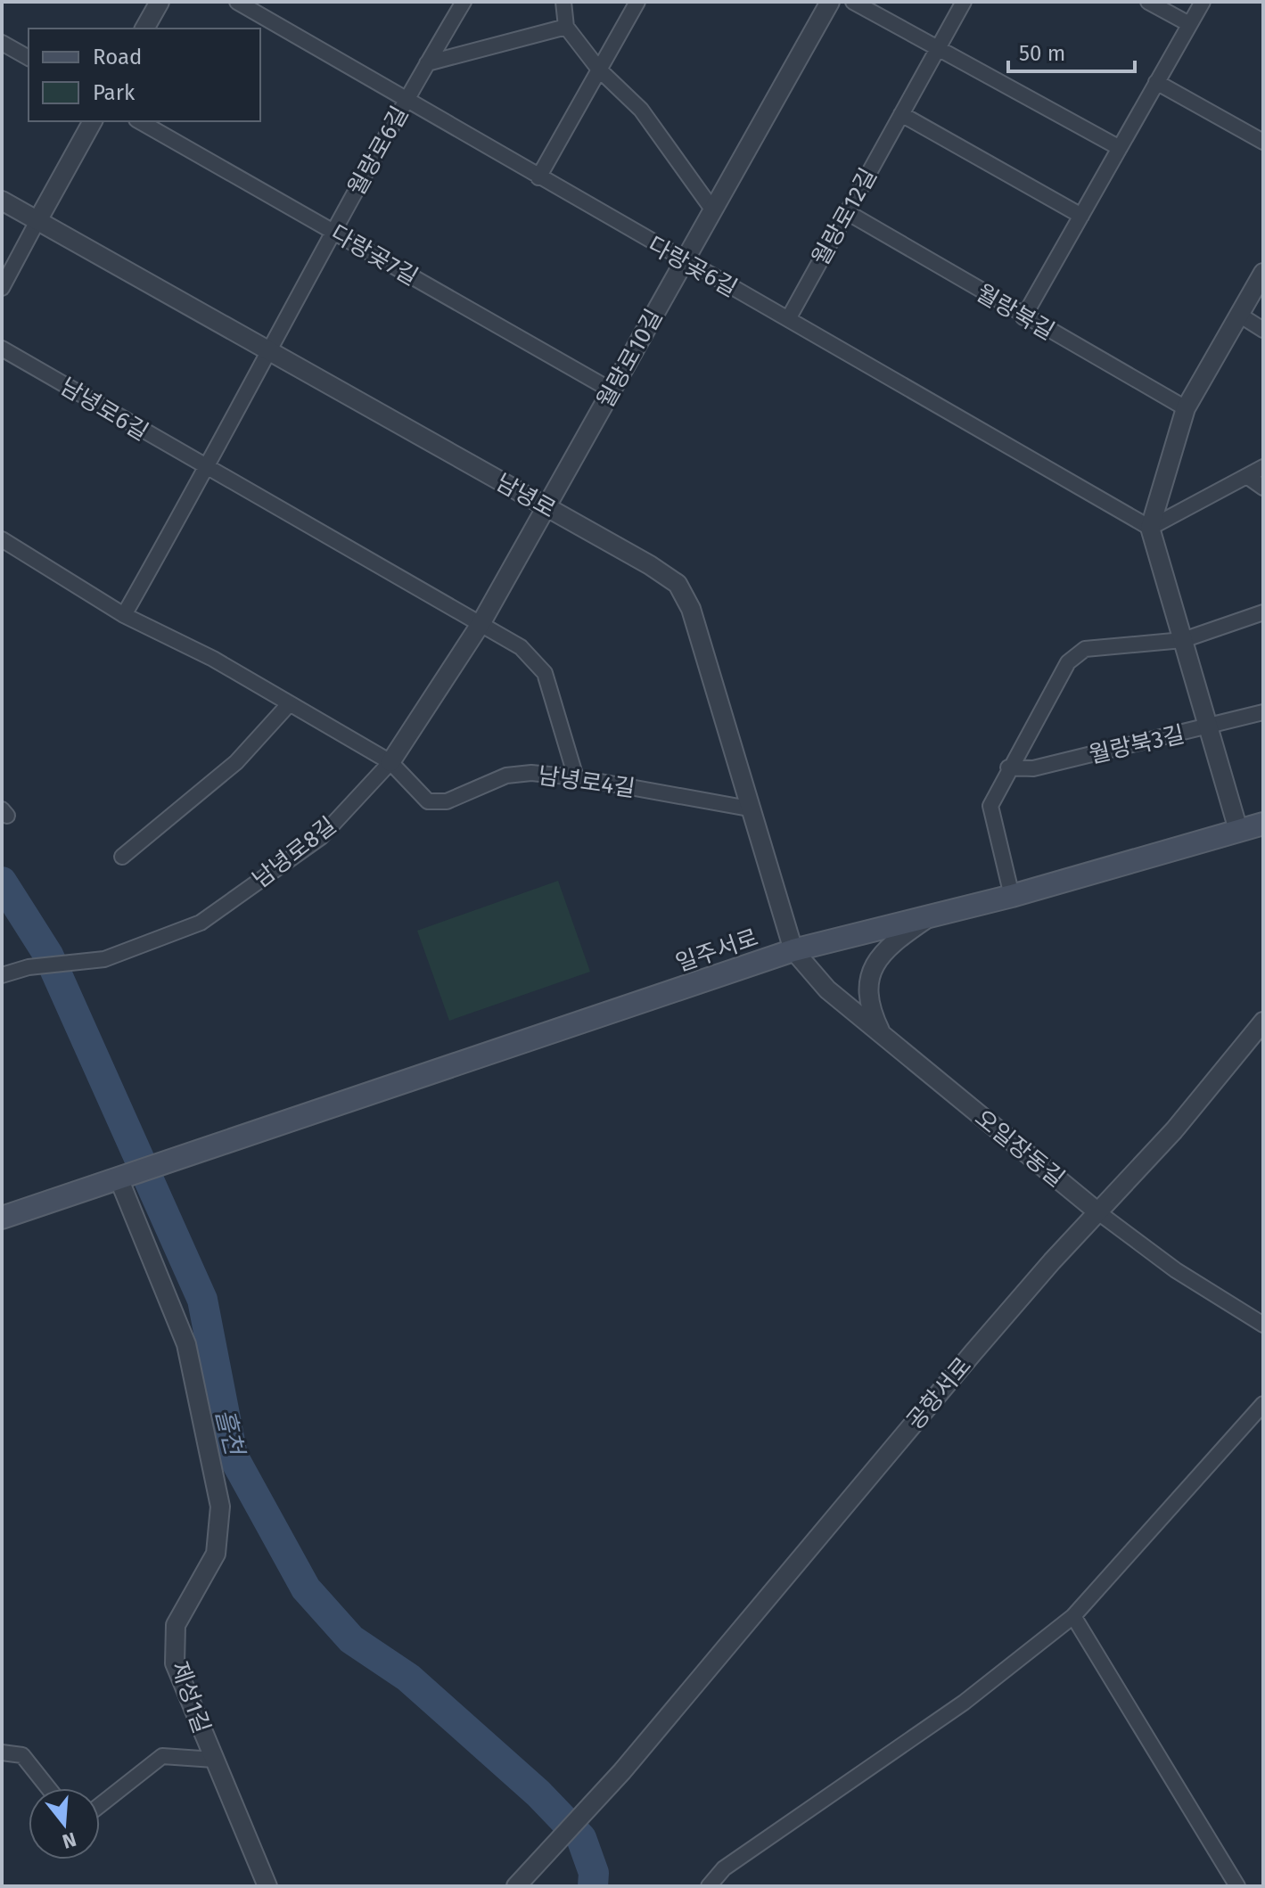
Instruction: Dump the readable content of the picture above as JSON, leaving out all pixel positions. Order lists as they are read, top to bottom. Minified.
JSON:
{"streets":{"main road":["일주서로"],"street":["월랑로6길","월랑로12길","다랑곶7길","다랑곶6길","월랑북길","월랑로10길","남녕로6길","남녕로","월랑북3길","남녕로4길","남녕로8길","오일장동길","공항서로","제성1길"]},"crossings":[["월랑로6길","다랑곶7길"],["월랑로6길","다랑곶6길"],["월랑로6길","남녕로"],["월랑로12길","다랑곶6길"],["월랑로12길","월랑북길"],["다랑곶7길","월랑로10길"],["다랑곶6길","월랑로10길"],["월랑로10길","남녕로"],["월랑로10길","남녕로8길"],["남녕로6길","남녕로8길"],["남녕로","남녕로4길"],["남녕로","남녕로8길"],["남녕로","일주서로"],["남녕로","오일장동길"],["남녕로4길","남녕로8길"],["일주서로","오일장동길"],["일주서로","제성1길"],["오일장동길","공항서로"]],"water":["흘천"],"legend":["Road","Park"],"scale_bar":"50 m","north":"bottom"}
